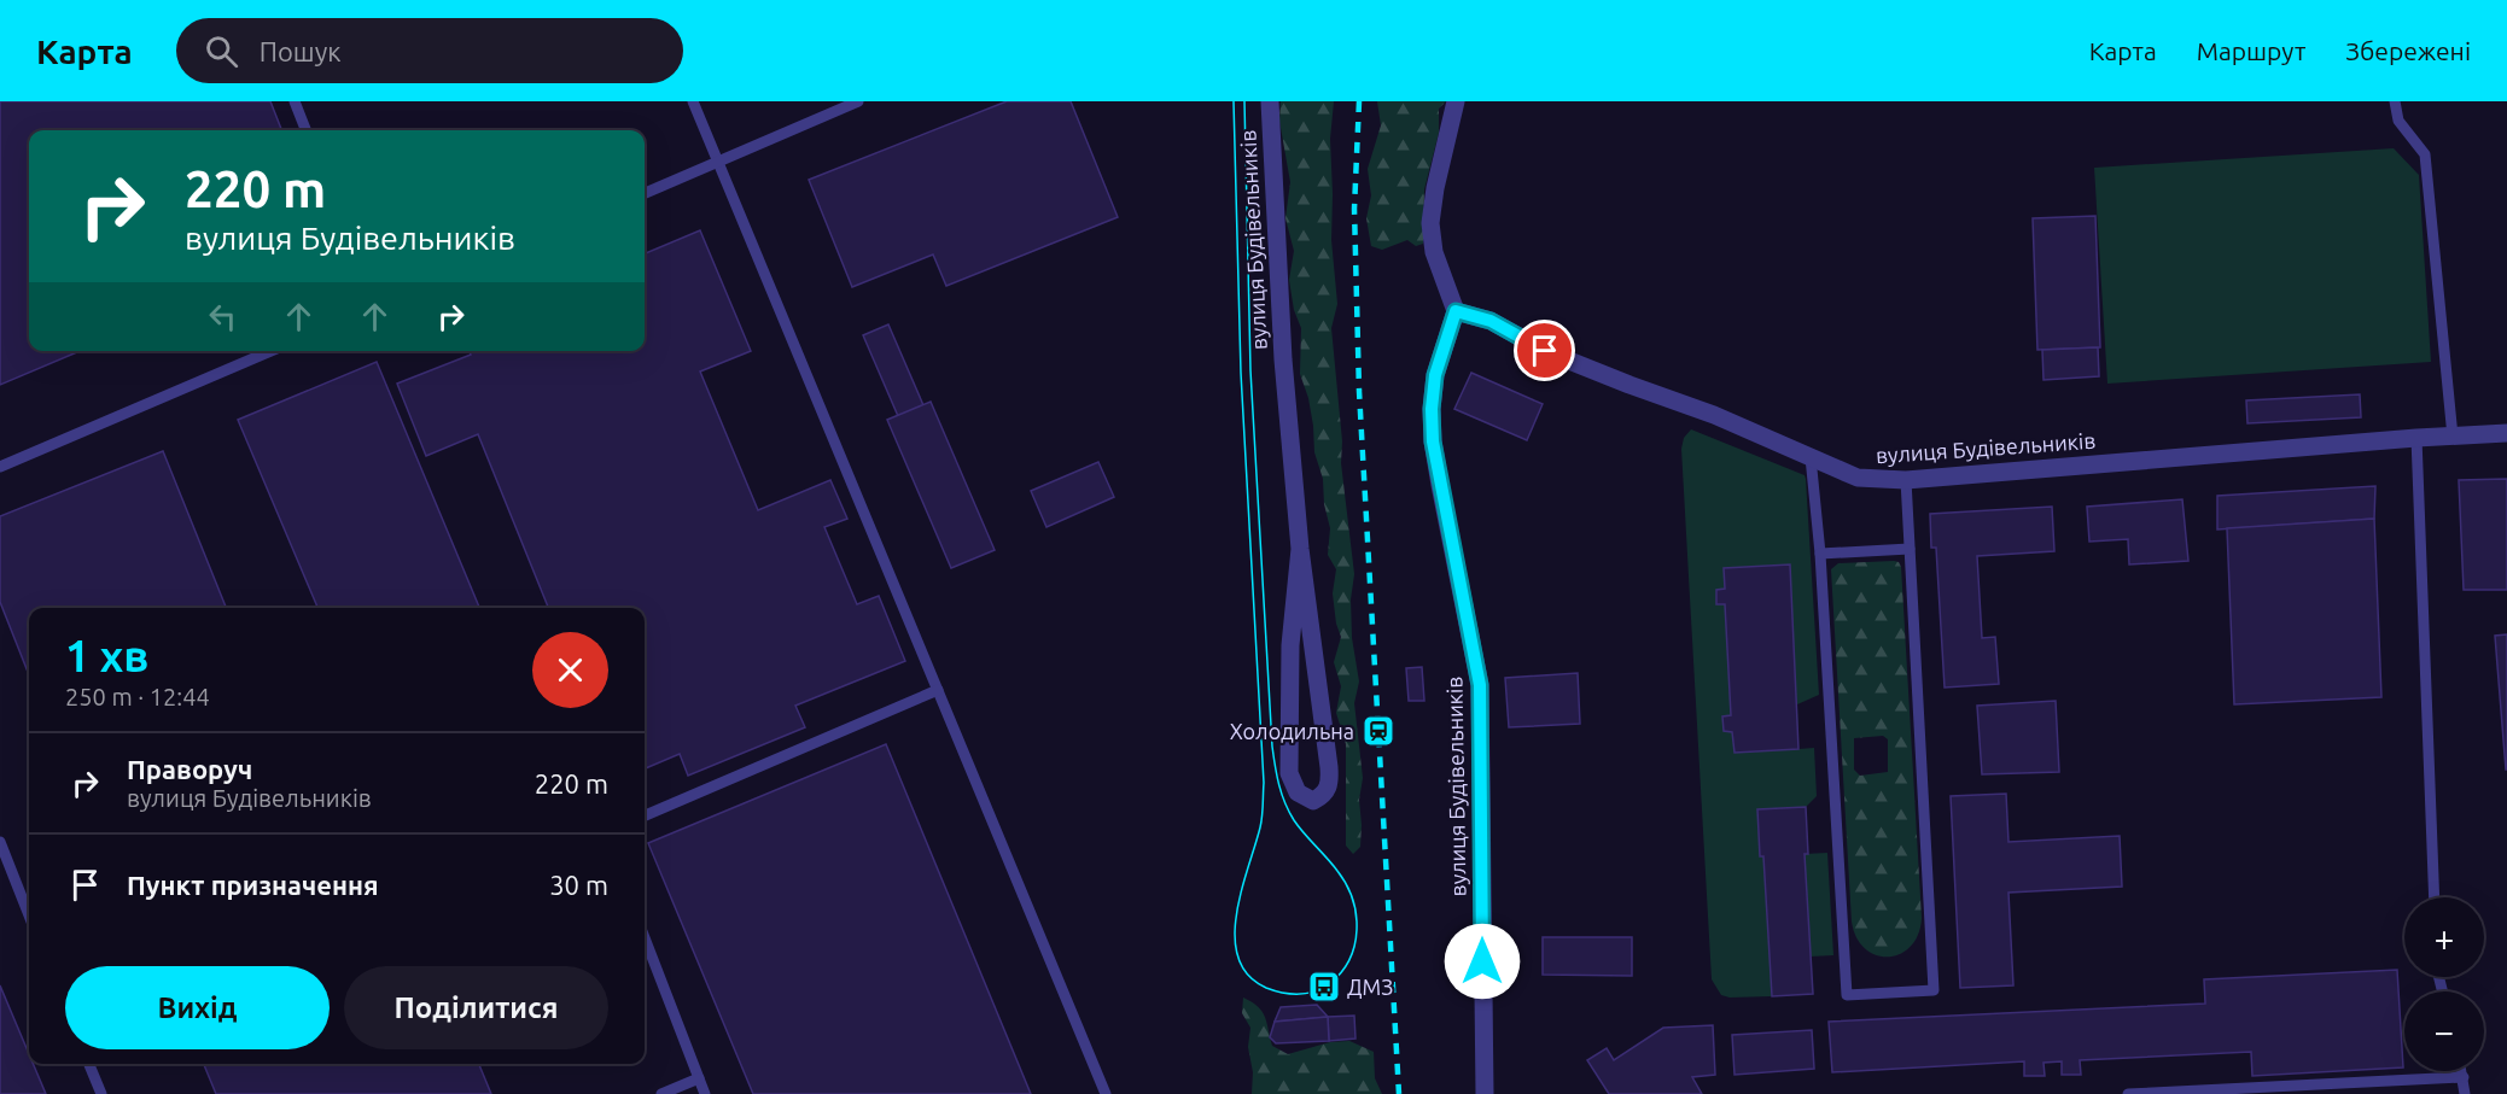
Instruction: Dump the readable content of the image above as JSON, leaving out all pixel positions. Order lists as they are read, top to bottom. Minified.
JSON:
{"streets":{"street":["вулиця Будівельників"]},"places":{"station":["Холодильна"],"bus stop":["ДМЗ"]},"page":{"header":"Карта","search":"Пошук","nav":["Карта","Маршрут","Збережені"],"turn":["220 m","вулиця Будівельників"],"heading":["1 хв","250 m · 12:44"],"list":[{"name":"Праворуч","note":"вулиця Будівельників","value":"220 m"},{"name":"Пункт призначення","value":"30 m"}],"map_buttons":["+","−"],"buttons":["Вихід","Поділитися"]}}
